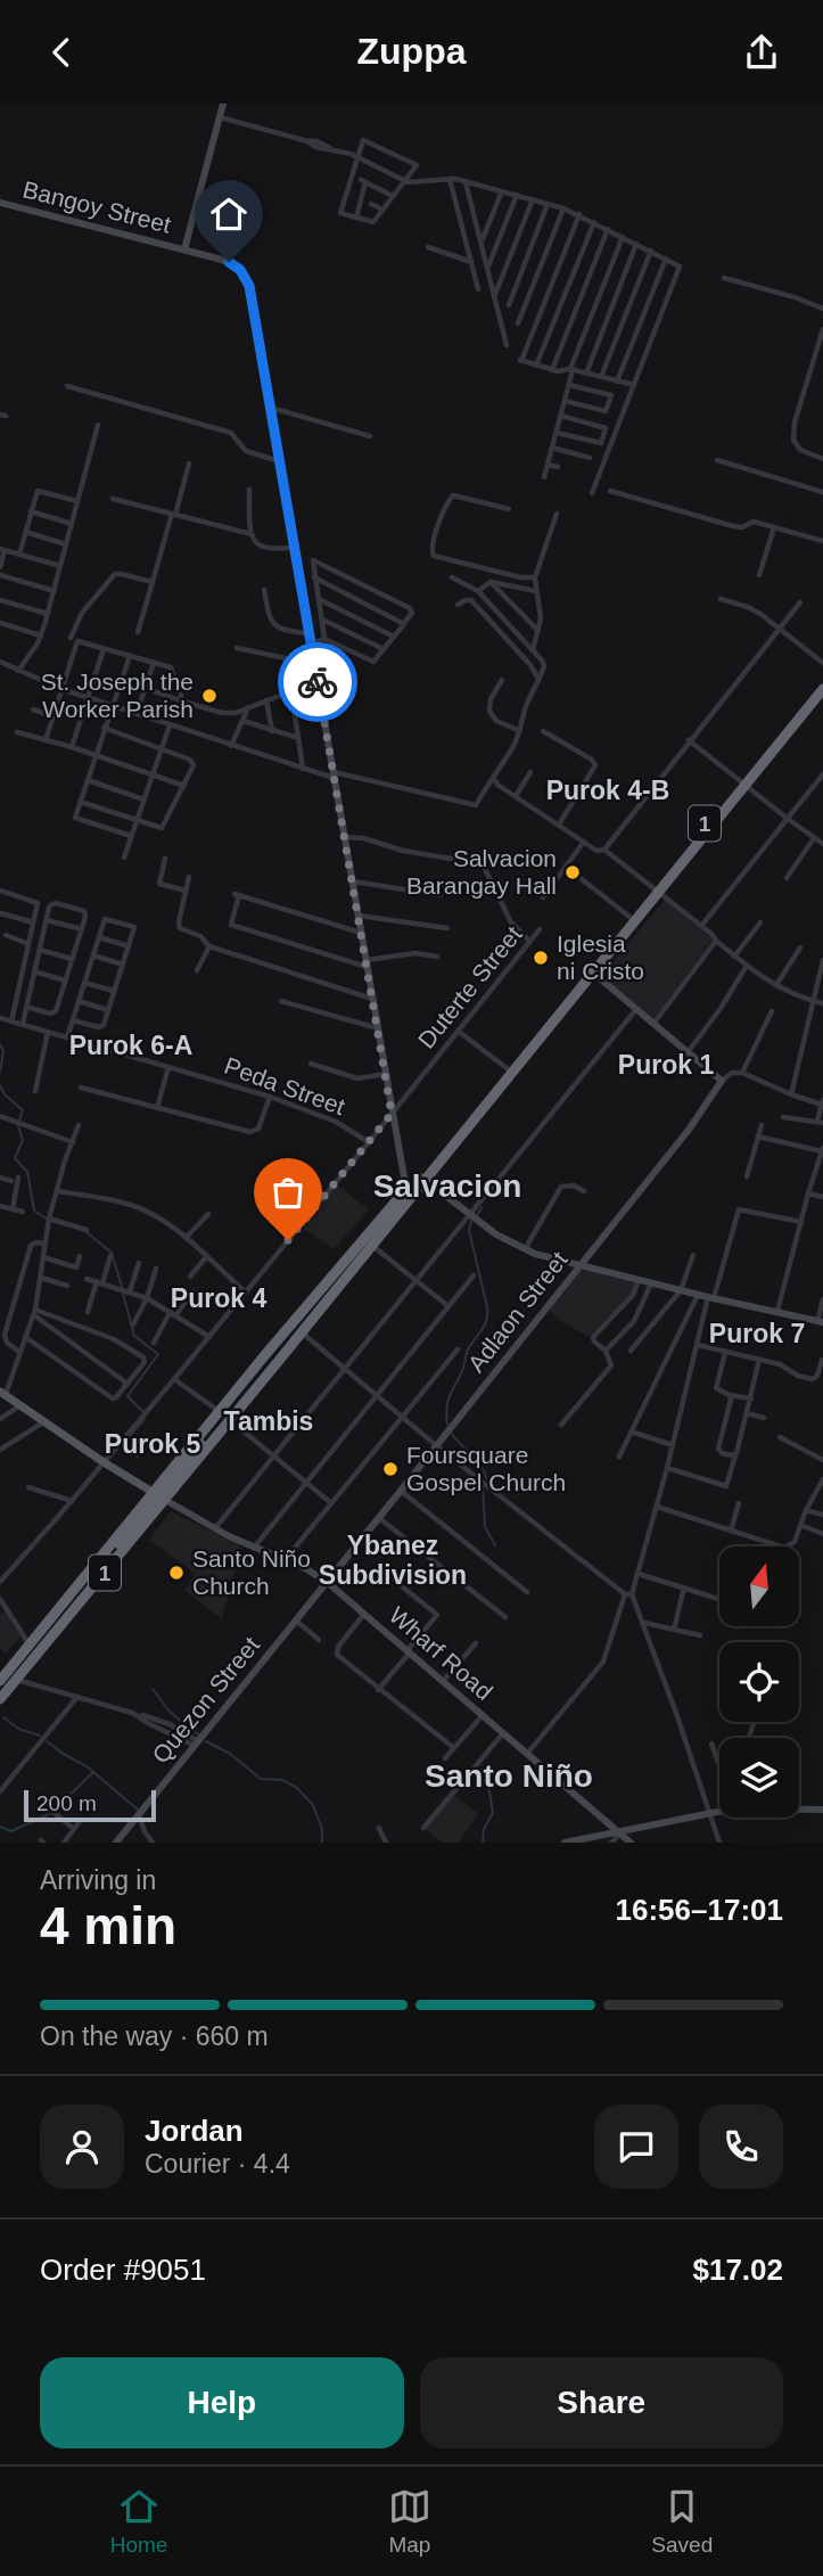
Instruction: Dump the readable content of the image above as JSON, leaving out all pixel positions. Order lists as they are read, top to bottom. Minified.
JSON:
{"streets":{"highway":["1"],"street":["Bangoy Street","Duterte Street","Peda Street","Adlaon Street","Wharf Road","Quezon Street"]},"crossings":[["Bangoy Street","1"],["Bangoy Street","Duterte Street"],["1","Wharf Road"],["Duterte Street","Peda Street"],["Adlaon Street","Wharf Road"],["Adlaon Street","Quezon Street"],["Wharf Road","Quezon Street"]],"districts":["Purok 4-B","Purok 6-A","Purok 1","Salvacion","Purok 4","Purok 7","Tambis","Purok 5","Ybanez Subdivision","Santo Niño"],"places":["St. Joseph the Worker Parish","Salvacion Barangay Hall","Iglesia ni Cristo","Foursquare Gospel Church","Santo Niño Church"],"scale_bar":"200 m","north":"top","page":{"header":"Zuppa","scale":"200 m","heading":["4 min","Arriving in","16:56–17:01"],"panel":["Jordan","Courier · 4.4","Order #9051","$17.02"],"bar":"On the way · 660 m","buttons":["Help","Share"],"tabs":["Home","Map","Saved"]}}
